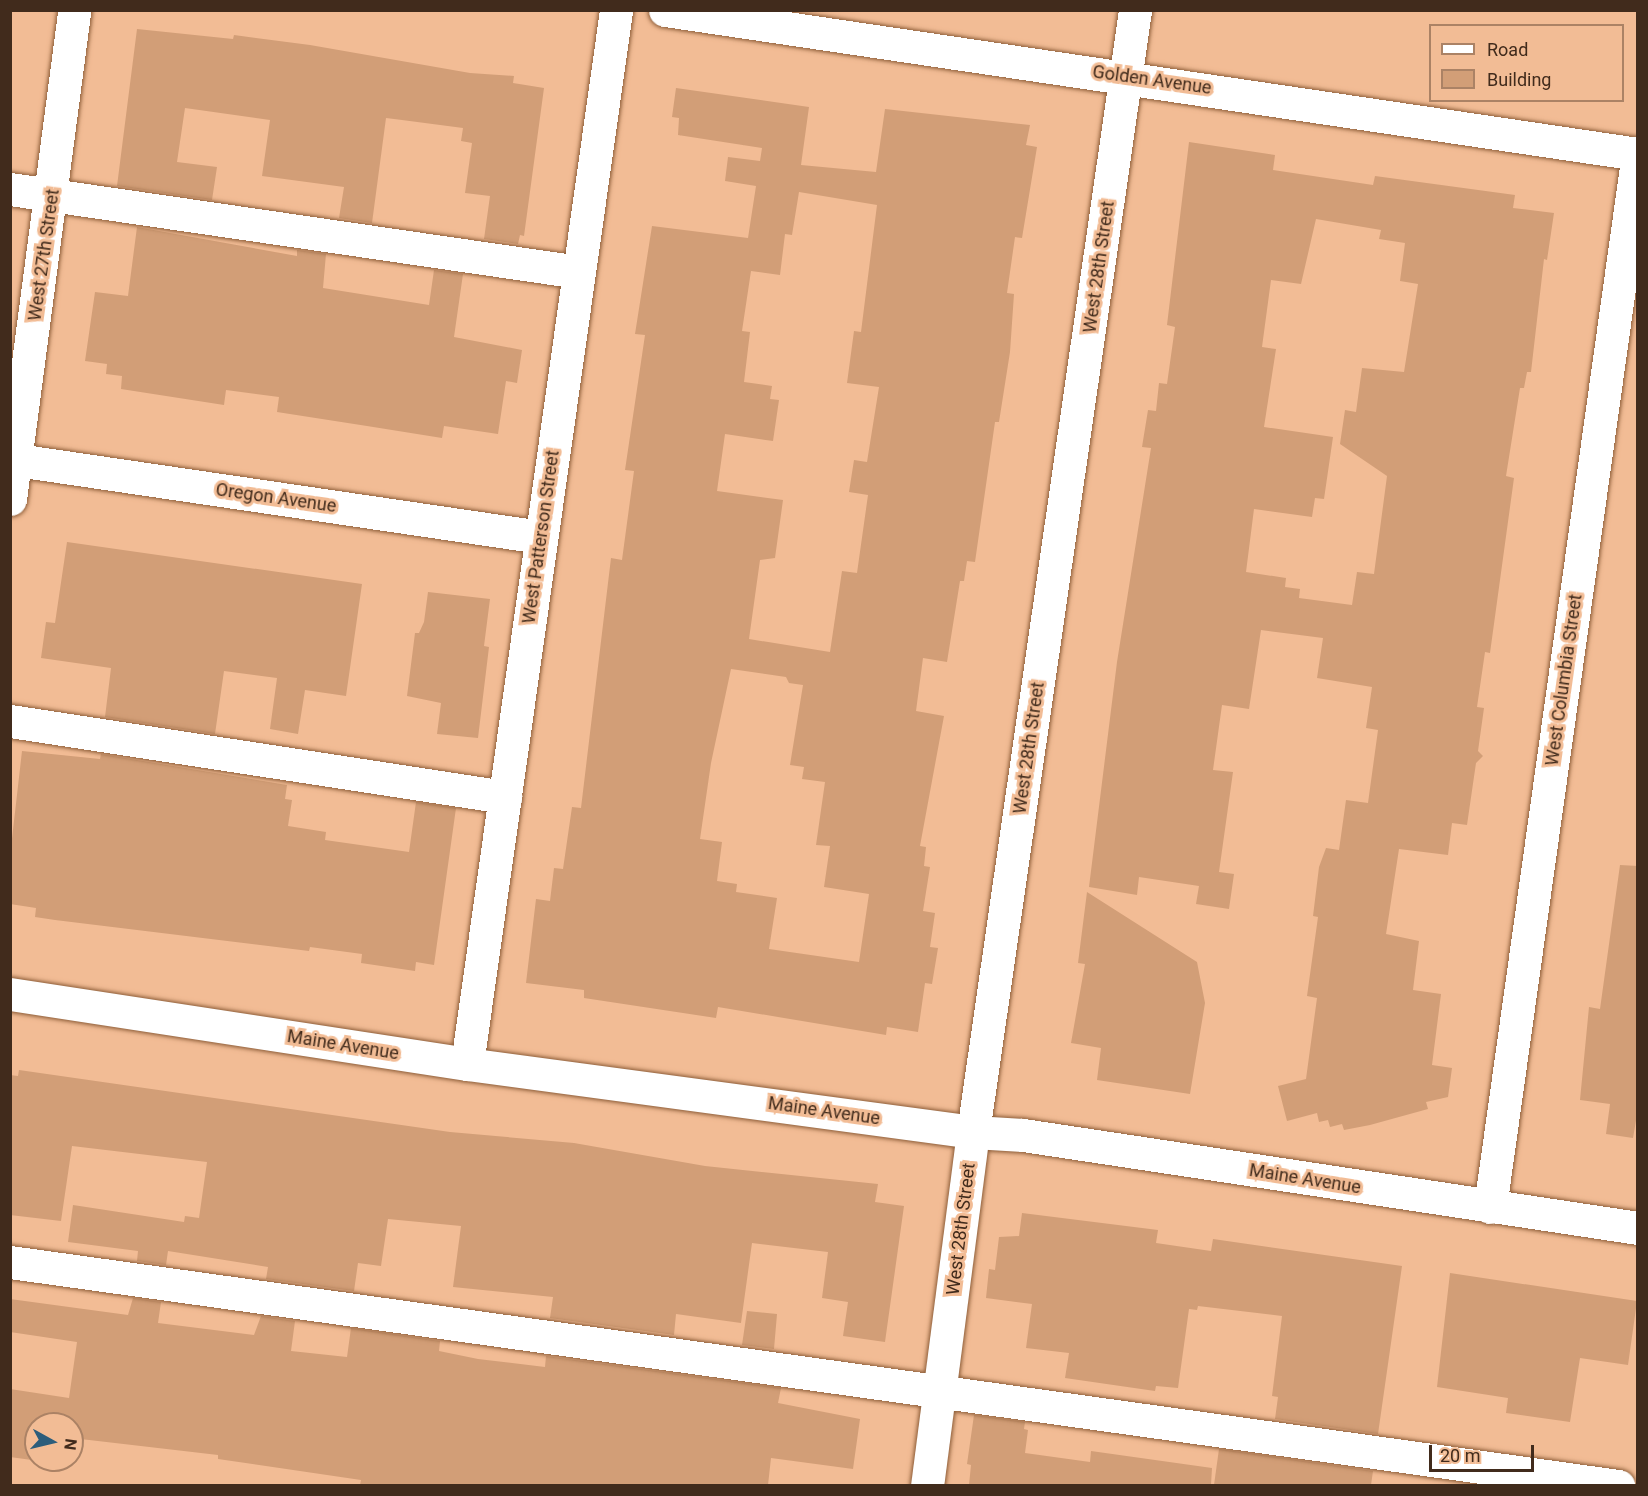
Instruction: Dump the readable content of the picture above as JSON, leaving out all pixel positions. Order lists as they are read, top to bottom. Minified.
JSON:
{"streets":{"street":["Golden Avenue","West 27th Street","West 28th Street","Oregon Avenue","West Patterson Street","West Columbia Street","Maine Avenue"]},"crossings":[["Golden Avenue","West 28th Street"],["Golden Avenue","West Columbia Street"],["West 27th Street","Oregon Avenue"],["West 28th Street","Maine Avenue"],["Oregon Avenue","West Patterson Street"],["West Patterson Street","Maine Avenue"],["West Columbia Street","Maine Avenue"]],"legend":["Road","Building"],"scale_bar":"20 m","north":"right"}
